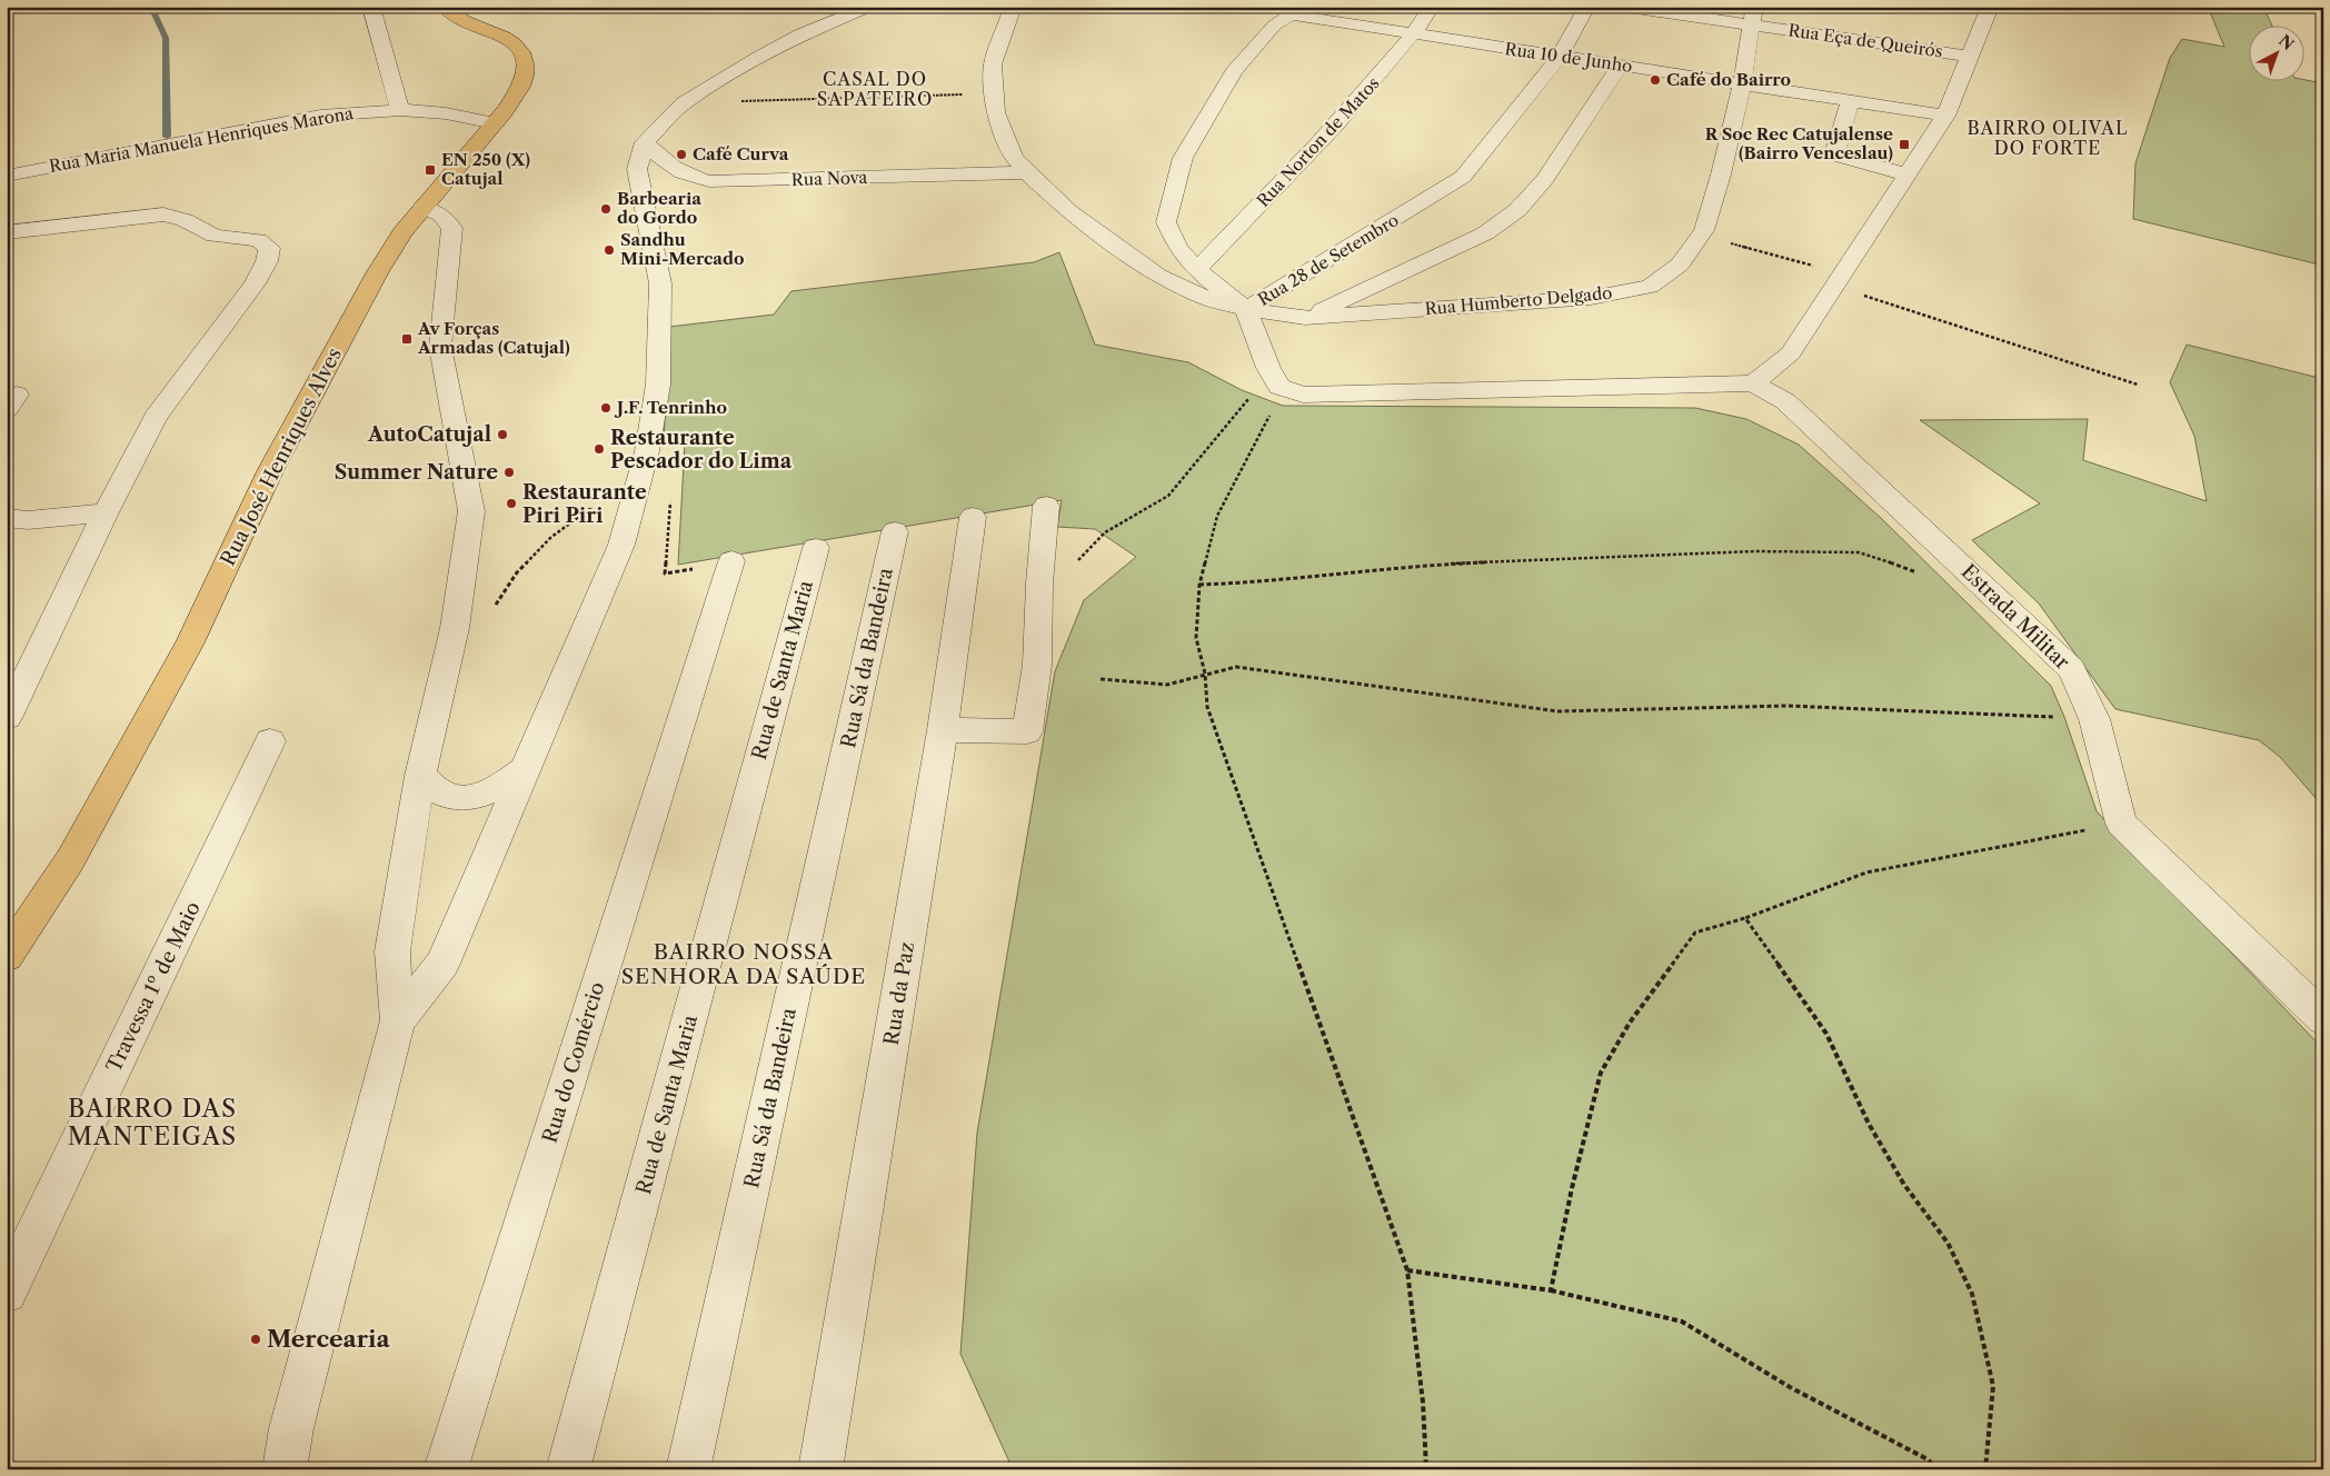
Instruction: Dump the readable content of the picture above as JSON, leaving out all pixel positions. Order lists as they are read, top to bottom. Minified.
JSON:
{"streets":{"main road":["Rua José Henriques Alves"],"street":["Rua Eça de Queirós","Rua 10 de Junho","Rua Maria Manuela Henriques Marona","Rua Norton de Matos","Rua Nova","Rua 28 de Setembro","Rua Humberto Delgado","Estrada Militar","Rua Sá da Bandeira","Rua de Santa Maria","Travessa 1º de Maio","Rua da Paz","Rua do Comércio"]},"crossings":[["Rua Eça de Queirós","Rua Humberto Delgado"],["Rua 10 de Junho","Rua Norton de Matos"],["Rua 10 de Junho","Rua 28 de Setembro"],["Rua 10 de Junho","Rua Humberto Delgado"],["Rua Maria Manuela Henriques Marona","Rua José Henriques Alves"],["Rua Nova","Rua 28 de Setembro"],["Rua 28 de Setembro","Rua Humberto Delgado"]],"districts":["CASAL DO SAPATEIRO","BAIRRO OLIVAL DO FORTE","BAIRRO NOSSA SENHORA DA SAÚDE","BAIRRO DAS MANTEIGAS"],"places":{"other":["Café do Bairro","Café Curva","Barbearia do Gordo","Sandhu Mini-Mercado","J.F. Tenrinho","AutoCatujal","Restaurante Pescador do Lima","Summer Nature","Restaurante Piri Piri","Mercearia"],"transit":["R Soc Rec Catujalense (Bairro Venceslau)","EN 250 (X) Catujal","Av Forças Armadas (Catujal)"]},"north":"top right"}
